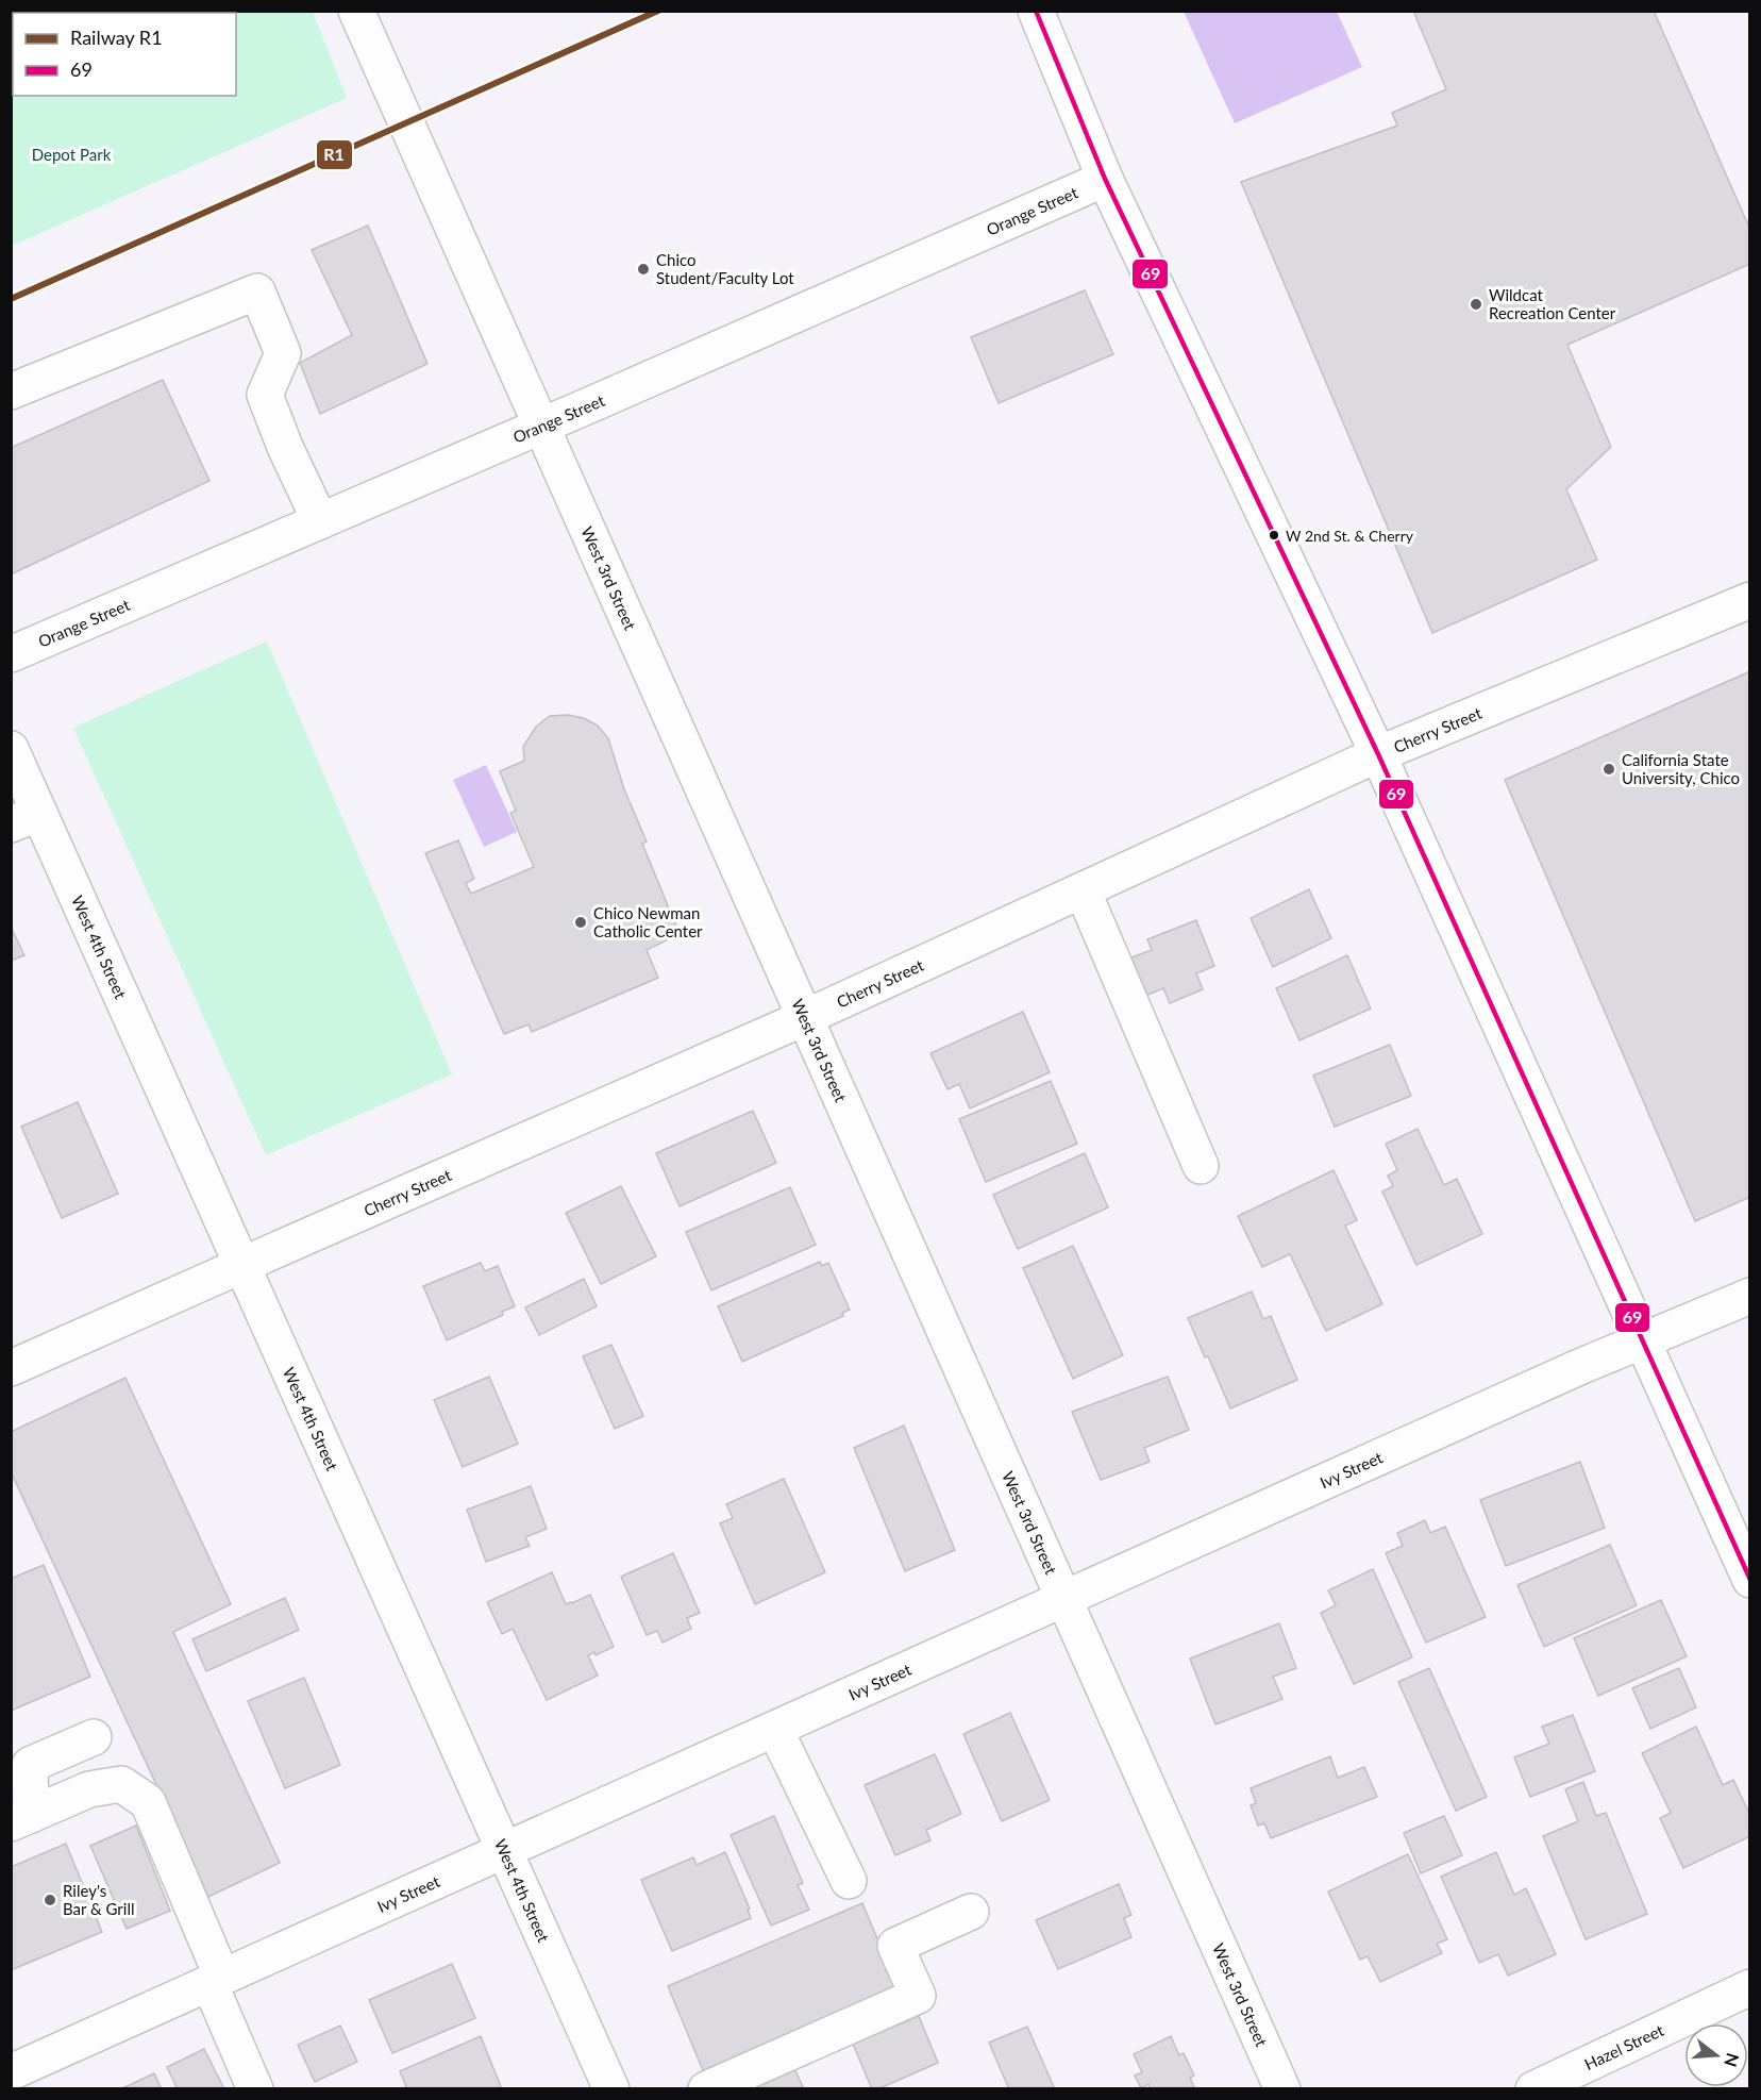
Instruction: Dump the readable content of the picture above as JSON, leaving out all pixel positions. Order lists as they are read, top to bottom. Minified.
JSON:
{"streets":{"street":["Orange Street","West 3rd Street","Cherry Street","West 4th Street","Ivy Street","Hazel Street"]},"crossings":[["Orange Street","West 3rd Street"],["West 3rd Street","Cherry Street"],["West 3rd Street","Ivy Street"],["Cherry Street","West 4th Street"],["West 4th Street","Ivy Street"]],"parks":["Depot Park"],"places":["Chico Student/Faculty Lot","Wildcat Recreation Center","W 2nd St. & Cherry","California State University, Chico","Chico Newman Catholic Center","Riley's Bar & Grill"],"lines":["rail line R1","transit line 69"],"legend":["Railway R1","69"],"north":"right"}
